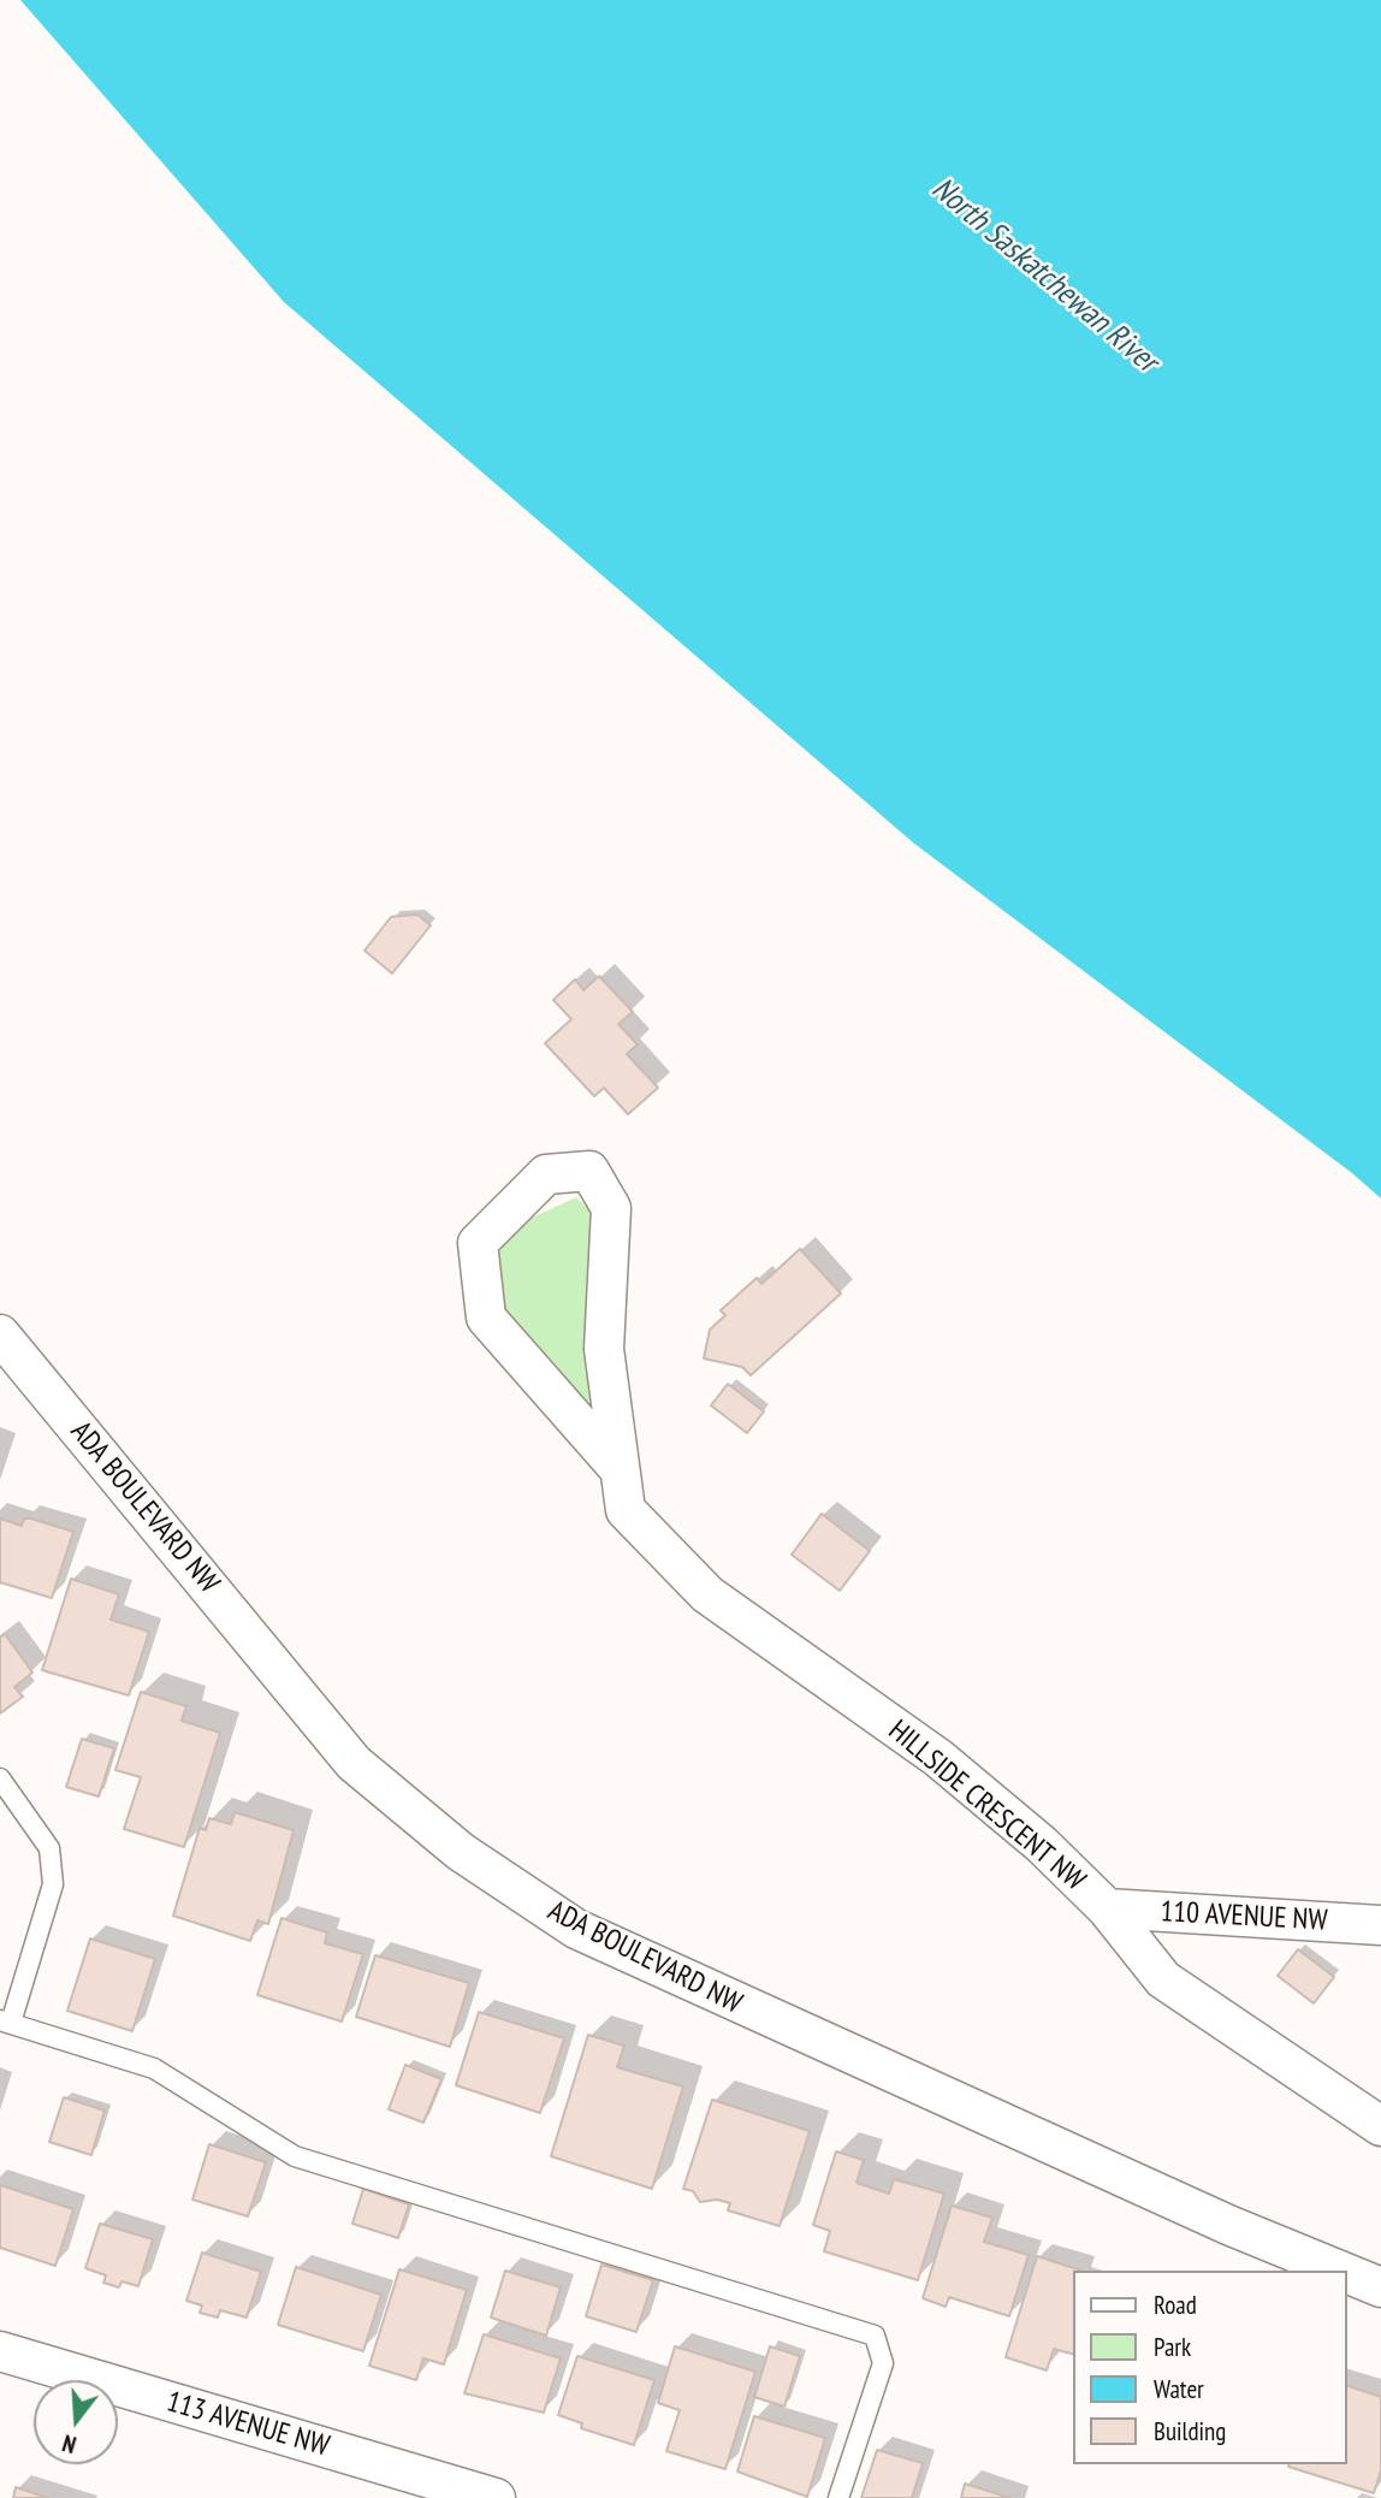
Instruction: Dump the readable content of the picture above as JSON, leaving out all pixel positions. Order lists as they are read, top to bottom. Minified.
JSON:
{"streets":{"street":["ADA BOULEVARD NW","HILLSIDE CRESCENT NW","110 AVENUE NW","113 AVENUE NW"]},"crossings":[["HILLSIDE CRESCENT NW","110 AVENUE NW"]],"water":["North Saskatchewan River"],"legend":["Road","Park","Water","Building"],"north":"bottom"}
